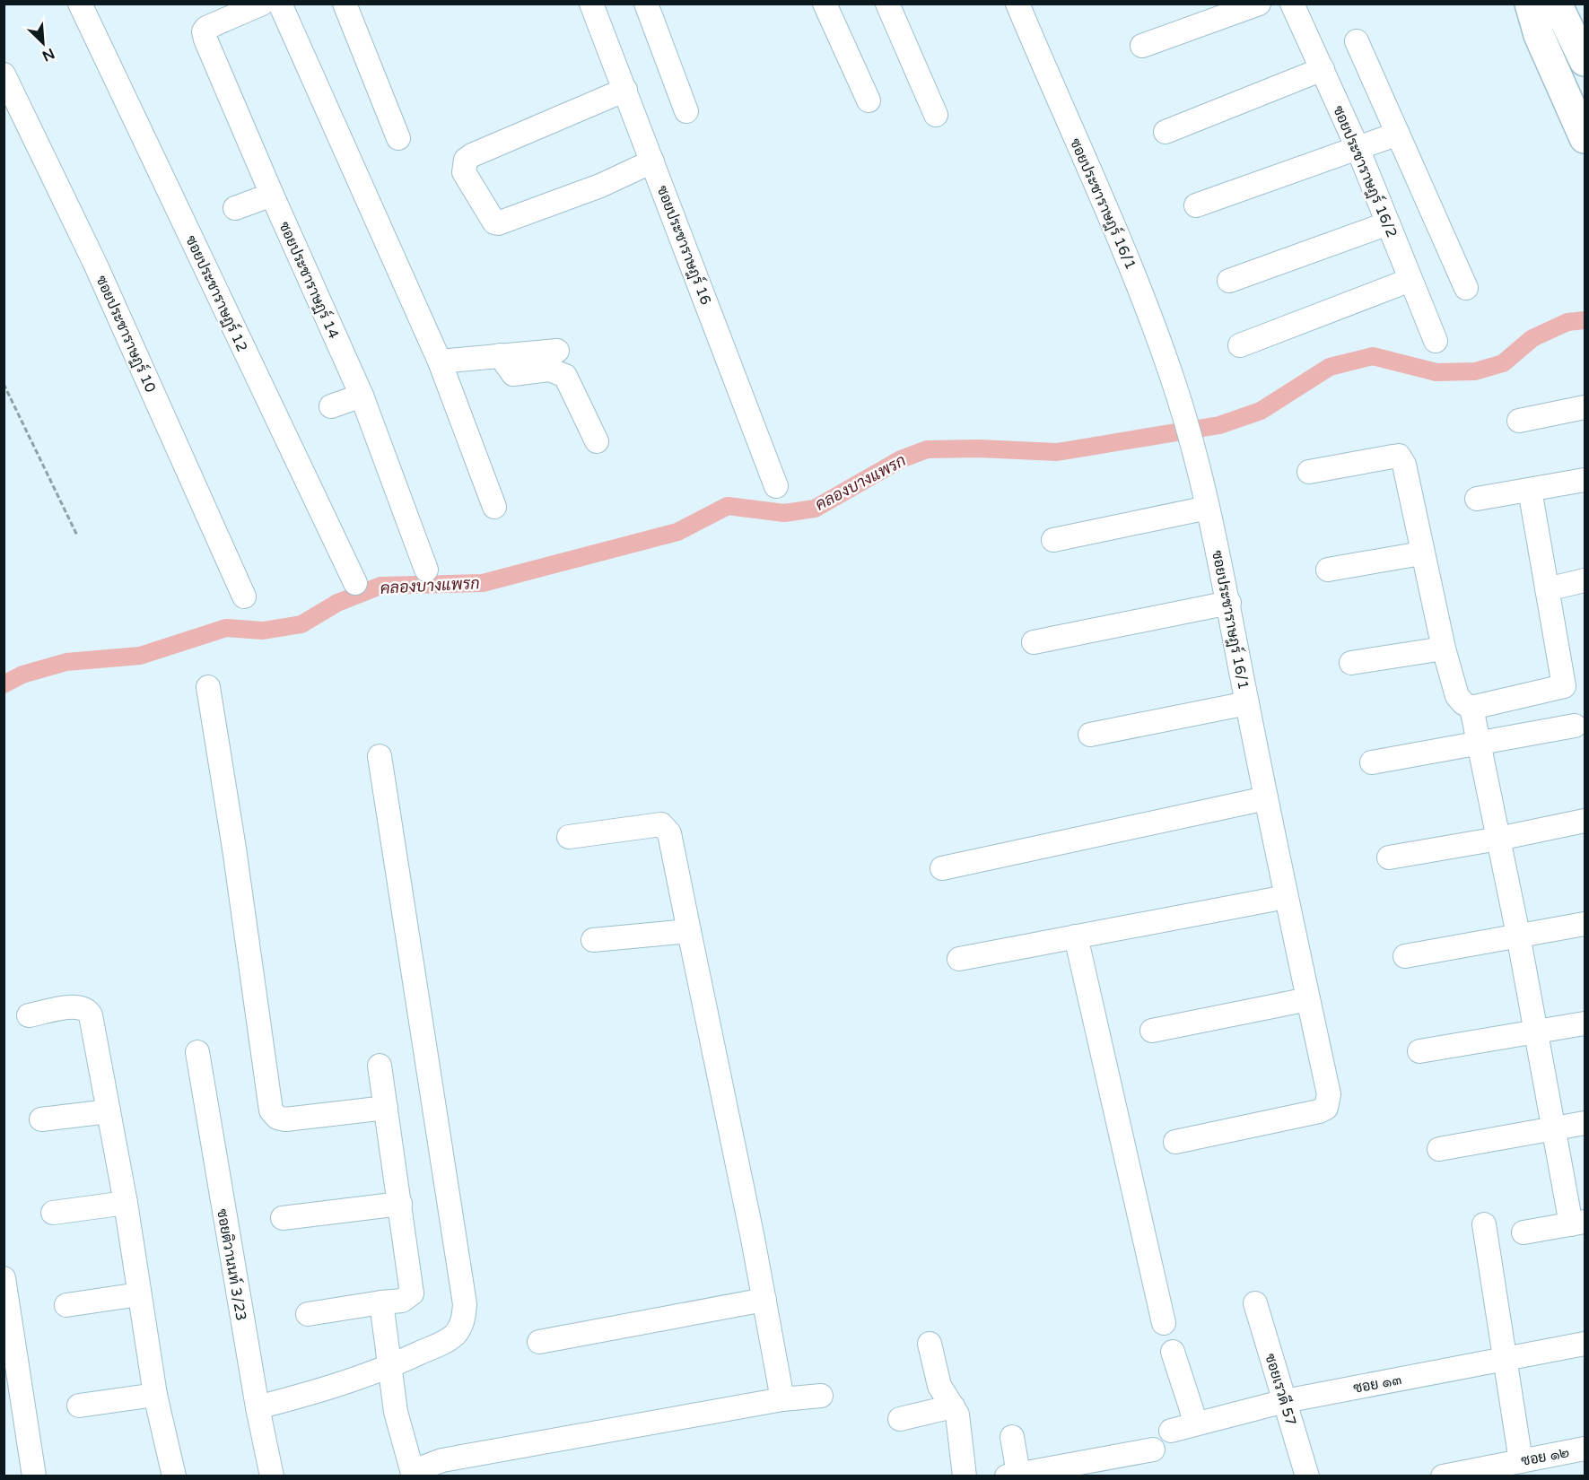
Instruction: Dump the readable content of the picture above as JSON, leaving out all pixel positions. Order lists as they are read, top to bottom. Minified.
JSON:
{"streets":{"street":["ซอยประชาราษฎร์ 16/2","ซอยประชาราษฎร์ 16/1","ซอยประชาราษฎร์ 16","ซอยประชาราษฏร์ 14","ซอยประชาราษฏร์ 12","ซอยประชาราษฏร์ 10","ซอยติวานนท์ 3/23","ซอย ๑๓","ซอยเรวดี 57","ซอย ๑๒"]},"crossings":[["ซอย ๑๓","ซอยเรวดี 57"]],"water":["คลองบางแพรก"],"north":"bottom right"}
